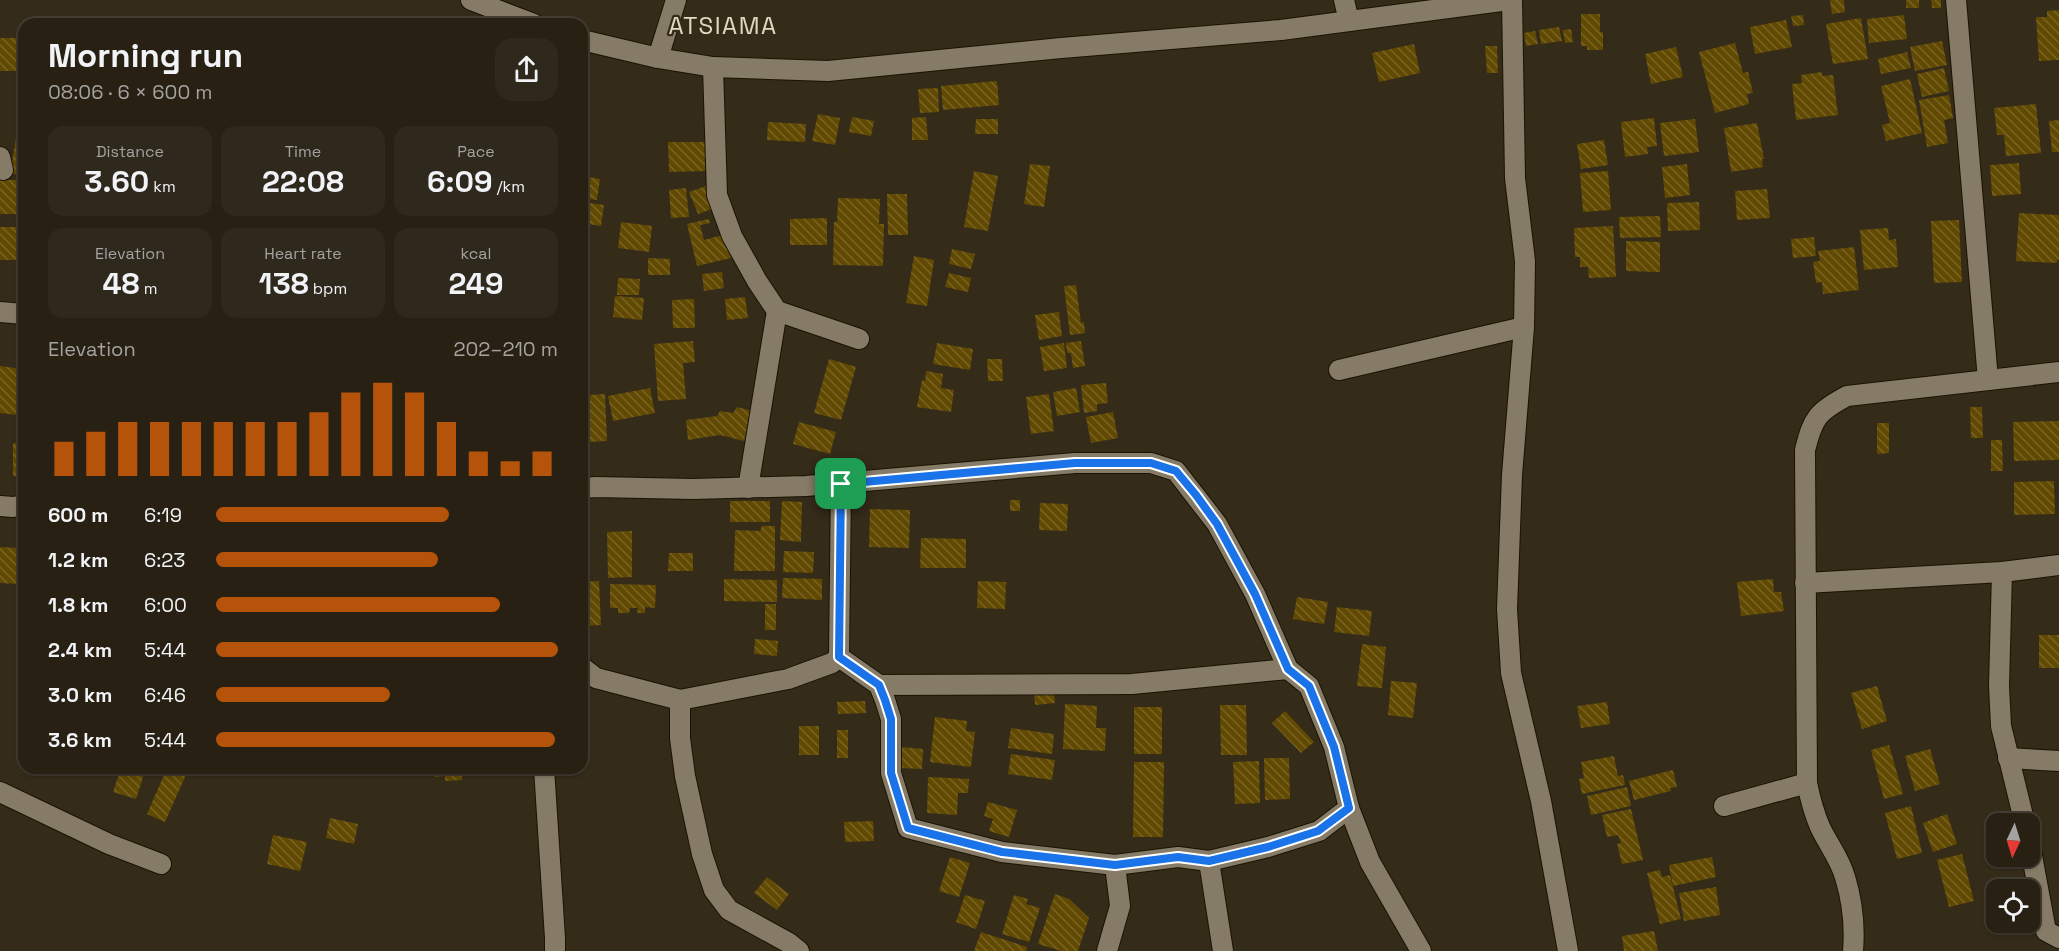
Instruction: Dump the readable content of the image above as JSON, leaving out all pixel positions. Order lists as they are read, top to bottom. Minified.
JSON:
{"districts":["ATSIAMA"],"north":"bottom","page":{"heading":["Morning run","08:06 · 6 × 600 m"],"stats":[["Distance","3.60 km"],["Time","22:08"],["Pace","6:09 /km"],["Elevation","48 m"],["Heart rate","138 bpm"],["kcal","249"]],"chart":["Elevation","202–210 m"],"list":[{"name":"600 m","note":"6:19"},{"name":"1.2 km","note":"6:23"},{"name":"1.8 km","note":"6:00"},{"name":"2.4 km","note":"5:44"},{"name":"3.0 km","note":"6:46"},{"name":"3.6 km","note":"5:44"}]}}
